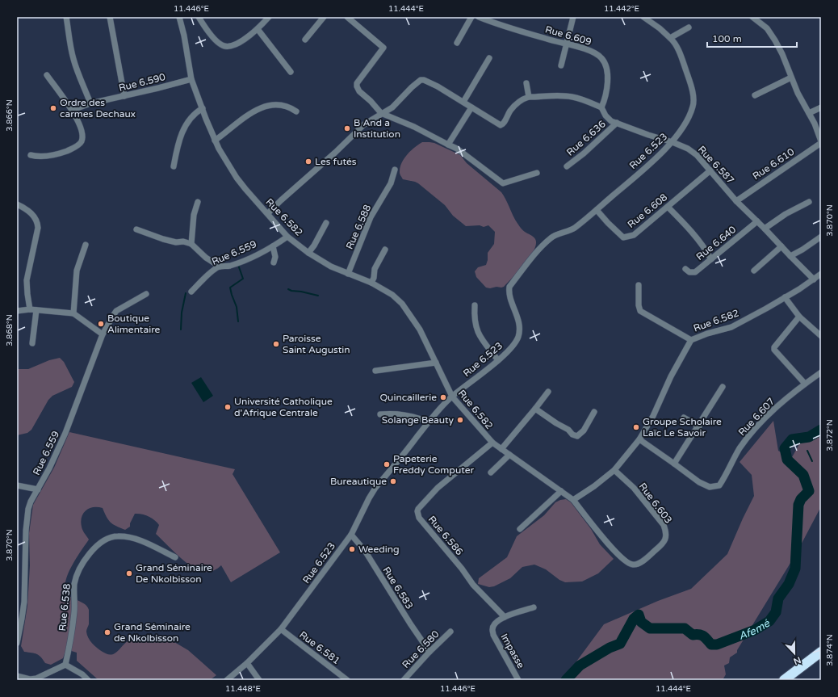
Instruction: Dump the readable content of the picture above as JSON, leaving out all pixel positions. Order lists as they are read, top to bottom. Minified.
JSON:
{"streets":{"street":["Rue 6.609","Rue 6.590","Rue 6.636","Rue 6.523","Rue 6.610","Rue 6.587","Rue 6.608","Rue 6.582","Rue 6.588","Rue 6.640","Rue 6.559","Rue 6.607","Rue 6.603","Rue 6.586","Rue 6.583","Rue 6.538","Rue 6.581","Rue 6.580","Impasse"]},"crossings":[["Rue 6.609","Rue 6.587"],["Rue 6.590","Rue 6.582"],["Rue 6.636","Rue 6.587"],["Rue 6.523","Rue 6.587"],["Rue 6.523","Rue 6.608"],["Rue 6.523","Rue 6.582"],["Rue 6.523","Rue 6.583"],["Rue 6.523","Rue 6.581"],["Rue 6.610","Rue 6.587"],["Rue 6.587","Rue 6.608"],["Rue 6.587","Rue 6.582"],["Rue 6.587","Rue 6.640"],["Rue 6.582","Rue 6.588"],["Rue 6.582","Rue 6.559"],["Rue 6.582","Rue 6.603"],["Rue 6.582","Rue 6.586"],["Rue 6.586","Impasse"],["Rue 6.583","Rue 6.580"]],"water":["Afemé"],"places":["Ordre des carmes Dechaux","B And a Institution","Les futés","Boutique Alimentaire","Paroisse Saint Augustin","Quincaillerie","Université Catholique d'Afrique Centrale","Solange Beauty","Groupe Scholaire Laïc Le Savoir","Papeterie Freddy Computer","Bureautique","Weeding","Grand Séminaire De Nkolbisson","Grand Séminaire de Nkolbisson"],"scale_bar":"100 m","north":"bottom","coordinates":["11.446°E","11.444°E","11.442°E","3.866°N","3.870°N","3.868°N","3.872°N","3.874°N","11.448°E"]}
